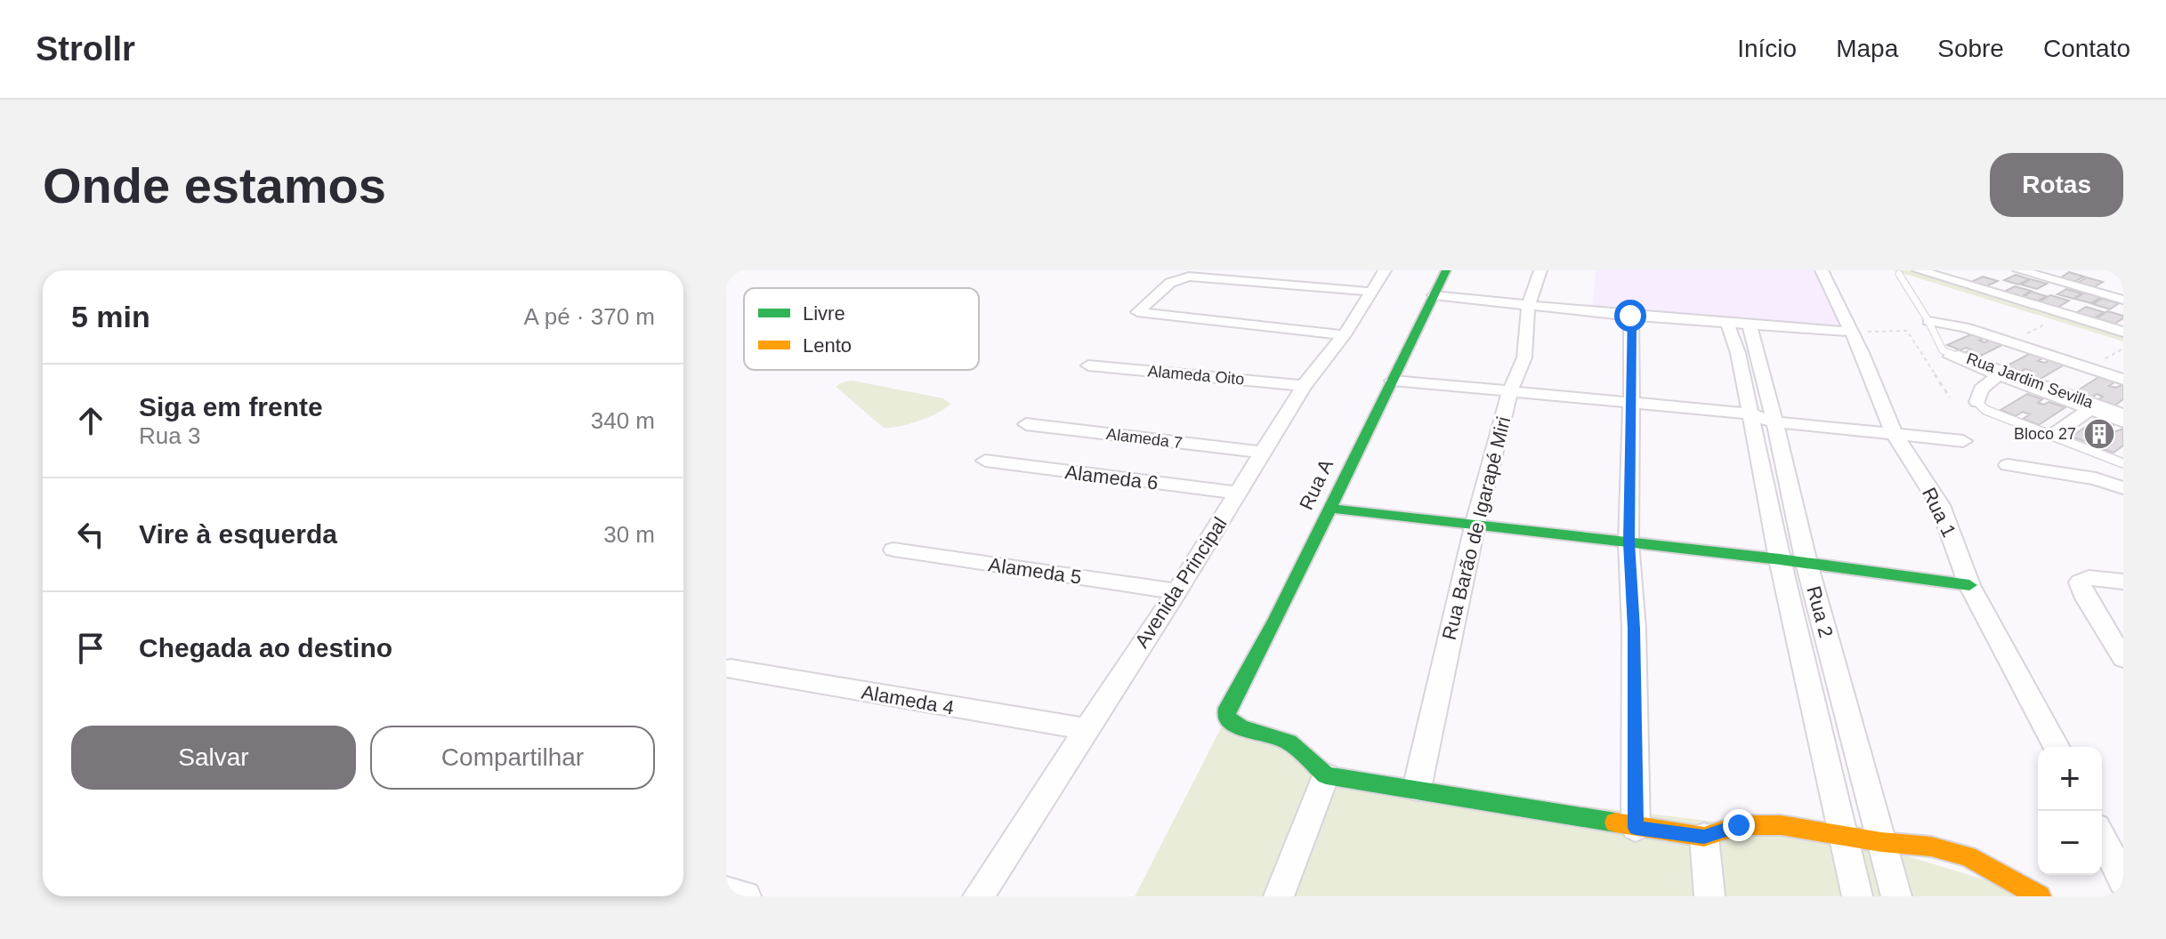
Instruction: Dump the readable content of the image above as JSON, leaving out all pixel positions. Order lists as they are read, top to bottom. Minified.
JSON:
{"streets":{"street":["Alameda Oito","Rua Jardim Sevilla","Alameda 7","Alameda 6","Rua A","Rua 1","Rua Barão de Igarapé Miri","Alameda 5","Avenida Principal","Rua 2","Alameda 4"]},"crossings":[["Alameda Oito","Avenida Principal"],["Alameda 7","Avenida Principal"],["Alameda 6","Avenida Principal"],["Alameda 5","Avenida Principal"],["Avenida Principal","Alameda 4"]],"places":{"building":["Bloco 27"]},"legend":["Livre","Lento"],"page":{"header":"Strollr","nav":["Início","Mapa","Sobre","Contato"],"buttons":["Rotas",["Salvar","Compartilhar"]],"title":"Onde estamos","heading":["5 min","A pé · 370 m"],"list":[["Siga em frente","Rua 3","340 m"],["Vire à esquerda","30 m"],"Chegada ao destino"],"map_buttons":["+","−"]}}
